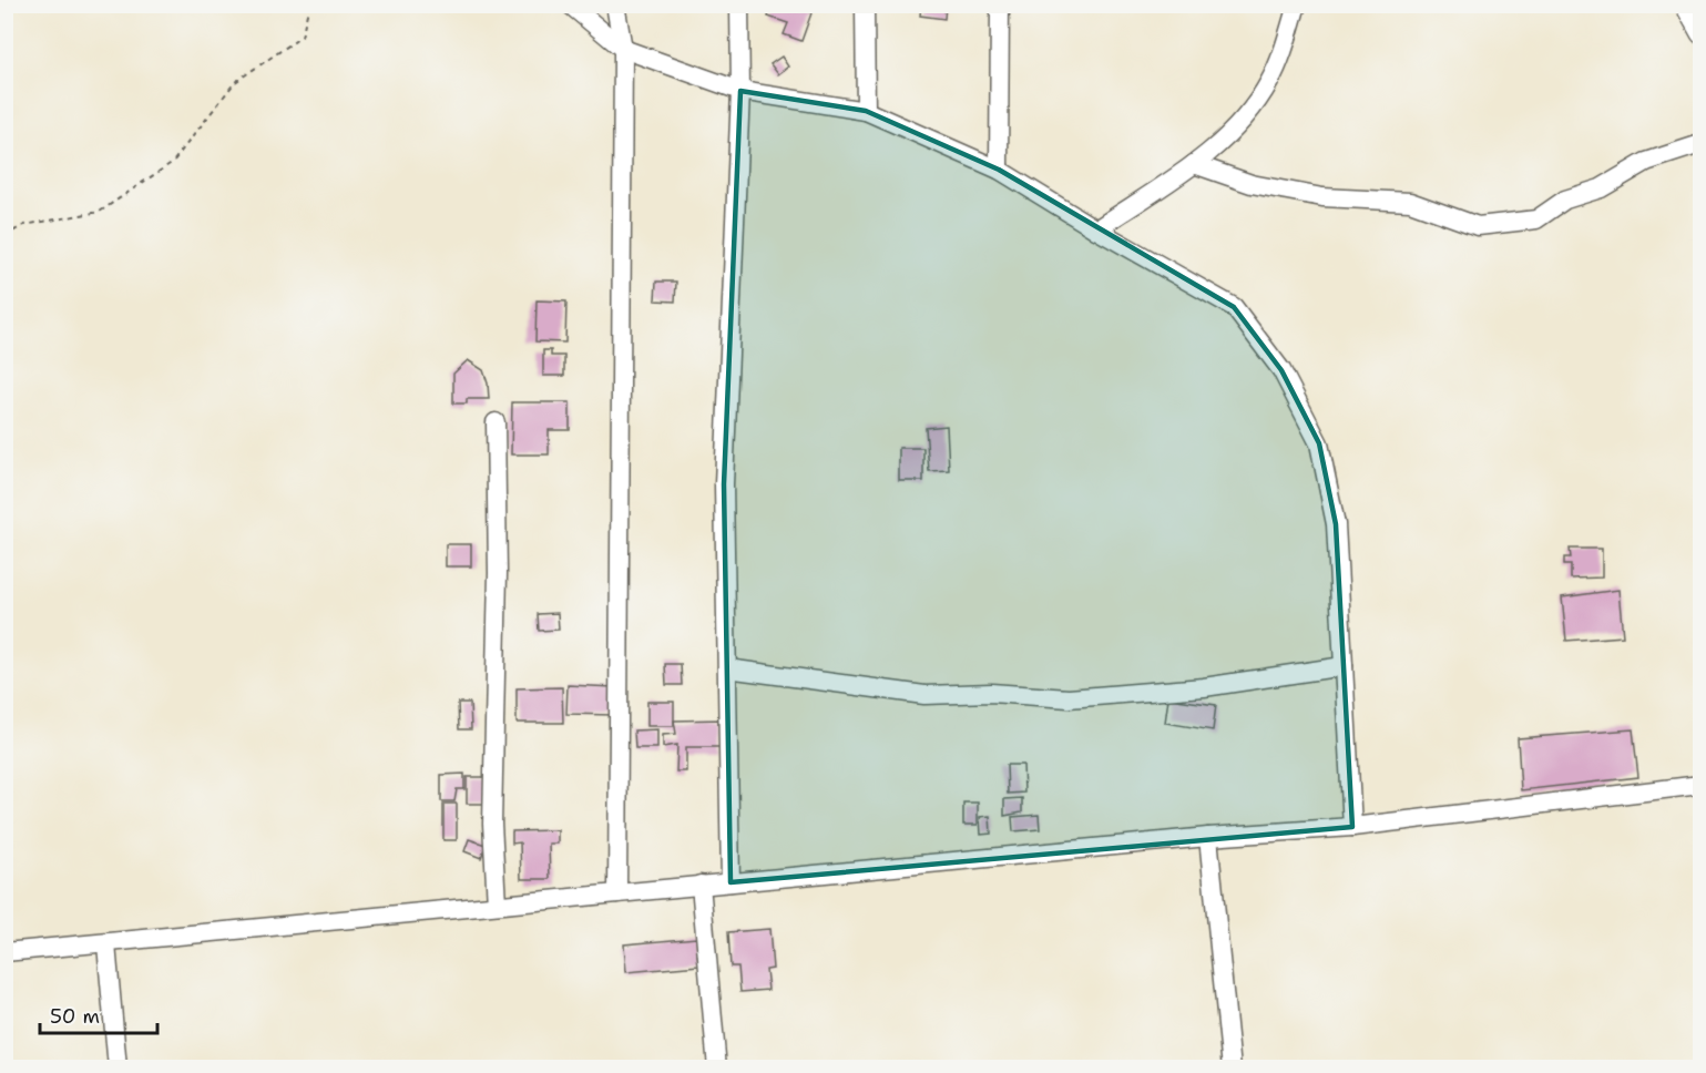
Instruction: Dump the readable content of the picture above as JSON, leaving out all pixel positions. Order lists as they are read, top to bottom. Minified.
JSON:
{"scale_bar":"50 m"}
